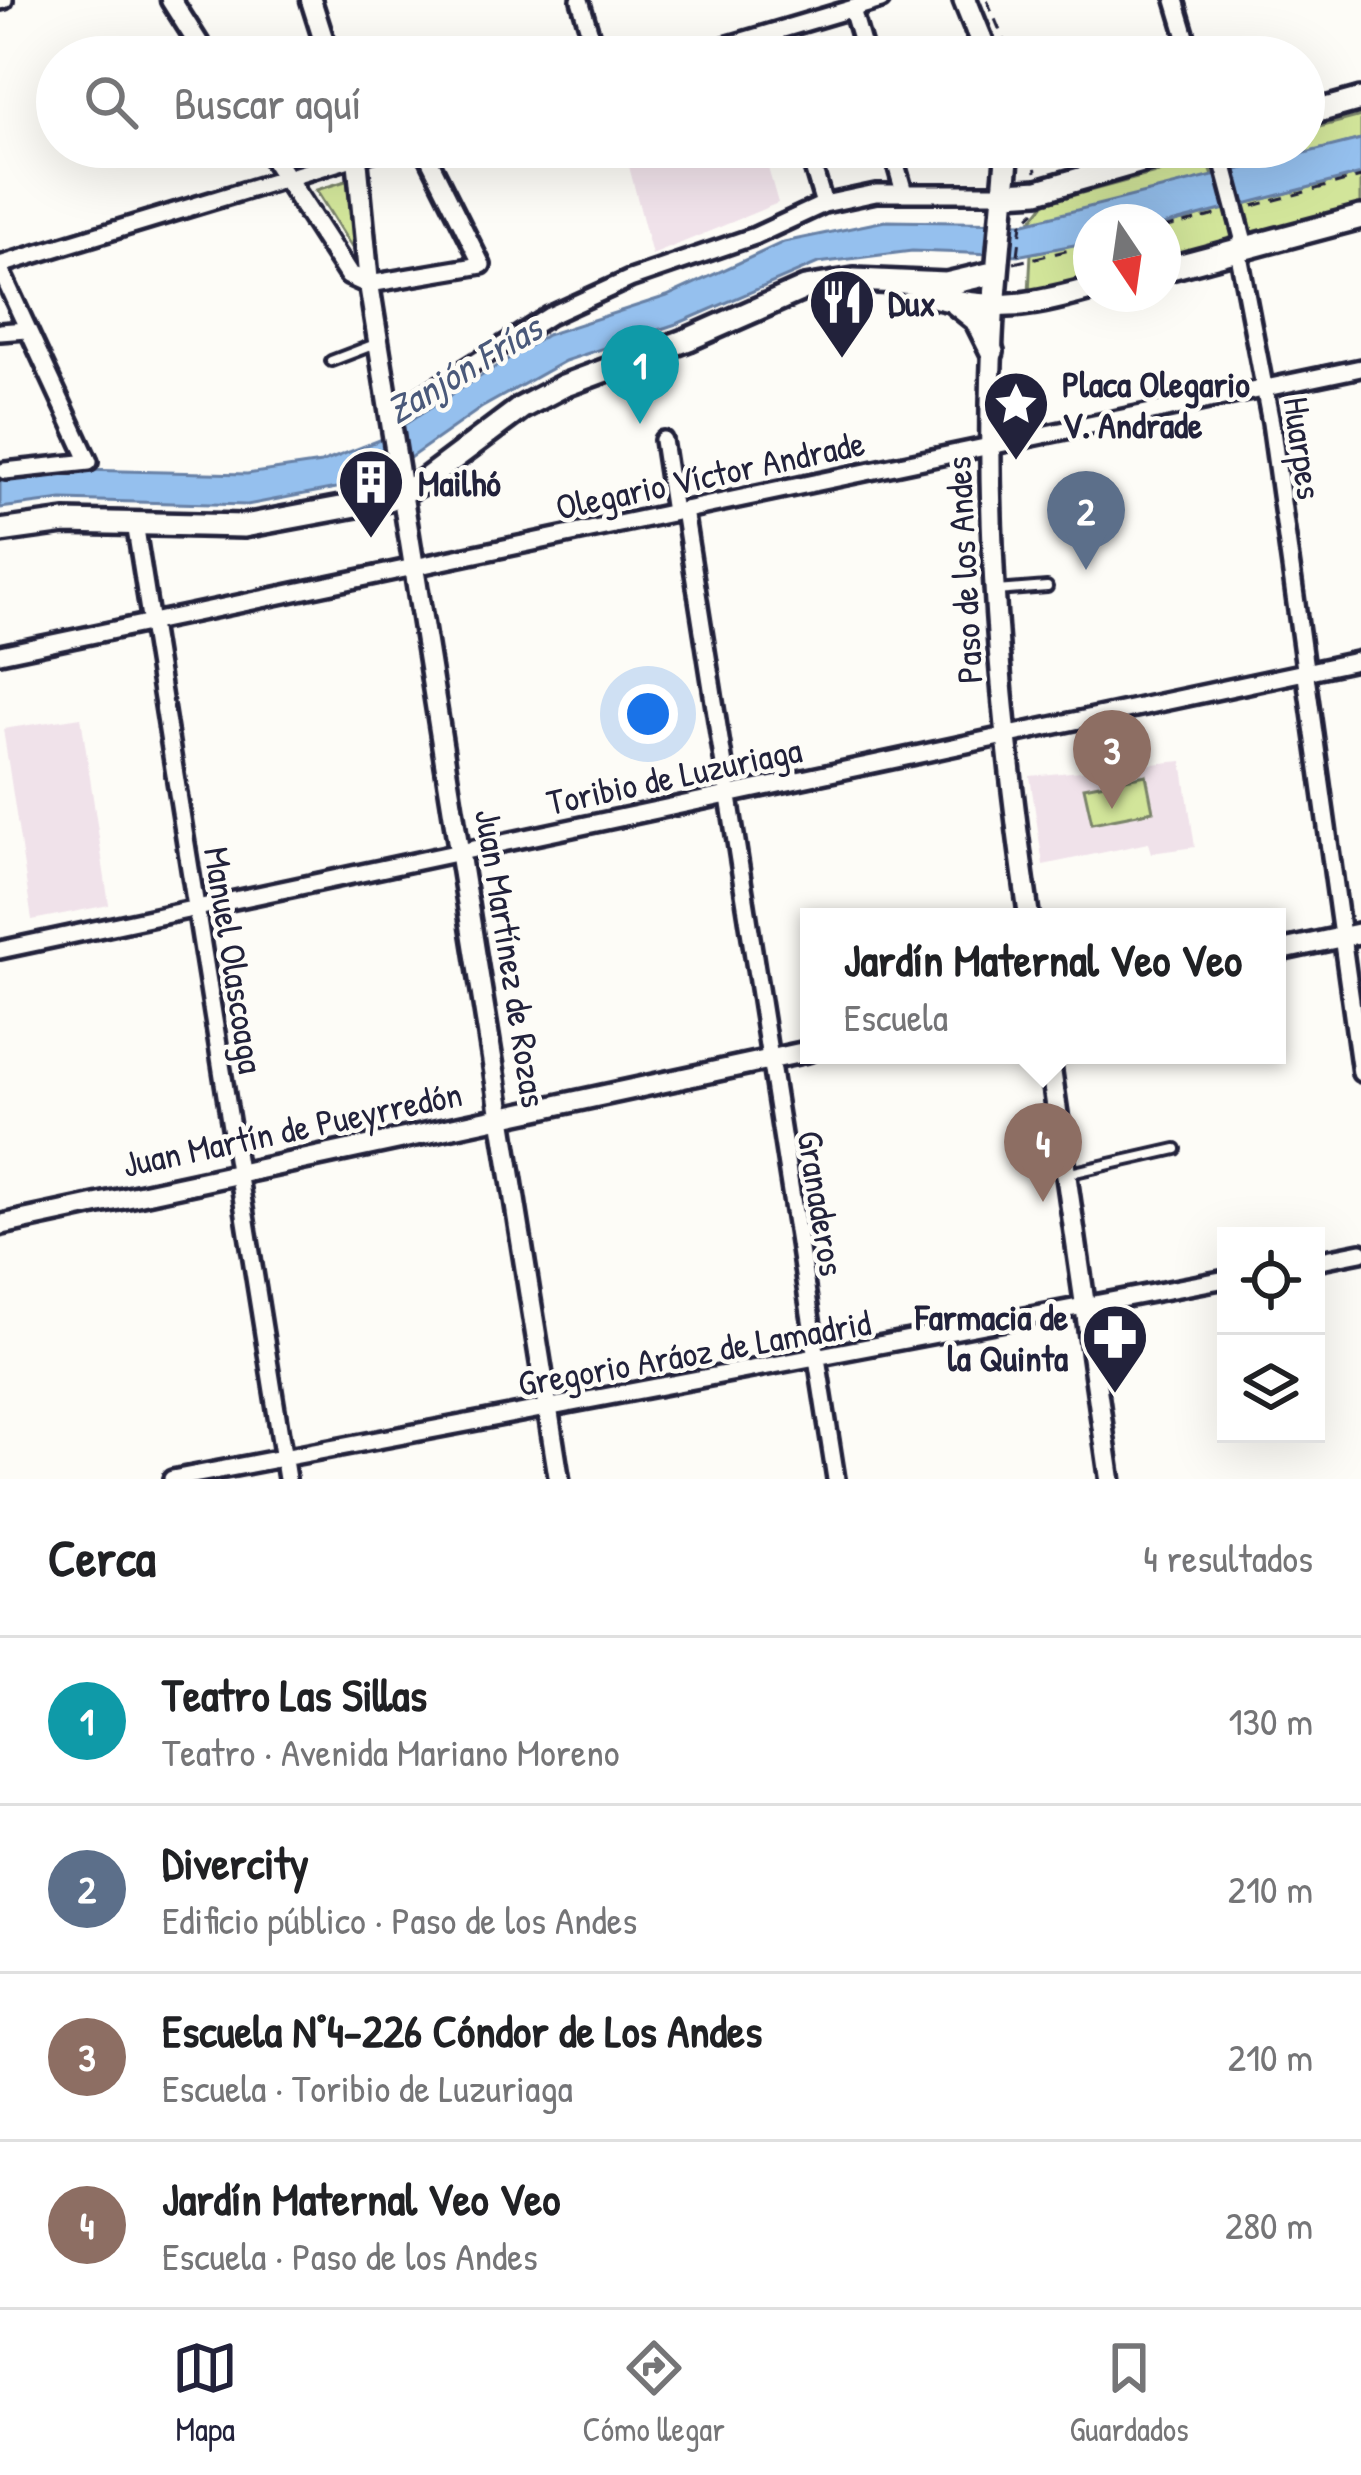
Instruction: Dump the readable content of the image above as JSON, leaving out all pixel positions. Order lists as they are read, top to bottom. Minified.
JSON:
{"streets":{"main road":["Paso de los Andes"],"street":["Huarpes","Olegario Víctor Andrade","Toribio de Luzuriaga","Juan Martínez de Rozas","Manuel Olascoaga","Juan Martín de Pueyrredón","Granaderos","Gregorio Aráoz de Lamadrid"]},"crossings":[["Huarpes","Olegario Víctor Andrade"],["Huarpes","Toribio de Luzuriaga"],["Olegario Víctor Andrade","Paso de los Andes"],["Olegario Víctor Andrade","Juan Martínez de Rozas"],["Olegario Víctor Andrade","Manuel Olascoaga"],["Olegario Víctor Andrade","Granaderos"],["Paso de los Andes","Toribio de Luzuriaga"],["Toribio de Luzuriaga","Juan Martínez de Rozas"],["Toribio de Luzuriaga","Manuel Olascoaga"],["Toribio de Luzuriaga","Granaderos"],["Juan Martínez de Rozas","Juan Martín de Pueyrredón"],["Juan Martínez de Rozas","Gregorio Aráoz de Lamadrid"],["Manuel Olascoaga","Juan Martín de Pueyrredón"],["Manuel Olascoaga","Gregorio Aráoz de Lamadrid"],["Juan Martín de Pueyrredón","Granaderos"],["Granaderos","Gregorio Aráoz de Lamadrid"]],"water":["Zanjón Frías"],"places":{"restaurant":["Dux"],"place":["Placa Olegario V. Andrade"],"building":["Mailhó"],"pharmacy":["Farmacia de la Quinta"]},"north":"bottom","page":{"search":"Buscar aquí","pins":["1","2","3","4"],"popup":["Jardín Maternal Veo Veo","Escuela"],"heading":["Cerca","4 resultados"],"list":[{"mark":"1","name":"Teatro Las Sillas","note":"Teatro · Avenida Mariano Moreno","value":"130 m"},{"mark":"2","name":"Divercity","note":"Edificio público · Paso de los Andes","value":"210 m"},{"mark":"3","name":"Escuela N°4-226 Cóndor de Los Andes","note":"Escuela · Toribio de Luzuriaga","value":"210 m"},{"mark":"4","name":"Jardín Maternal Veo Veo","note":"Escuela · Paso de los Andes","value":"280 m"}],"nav":["Mapa","Cómo llegar","Guardados"]}}
